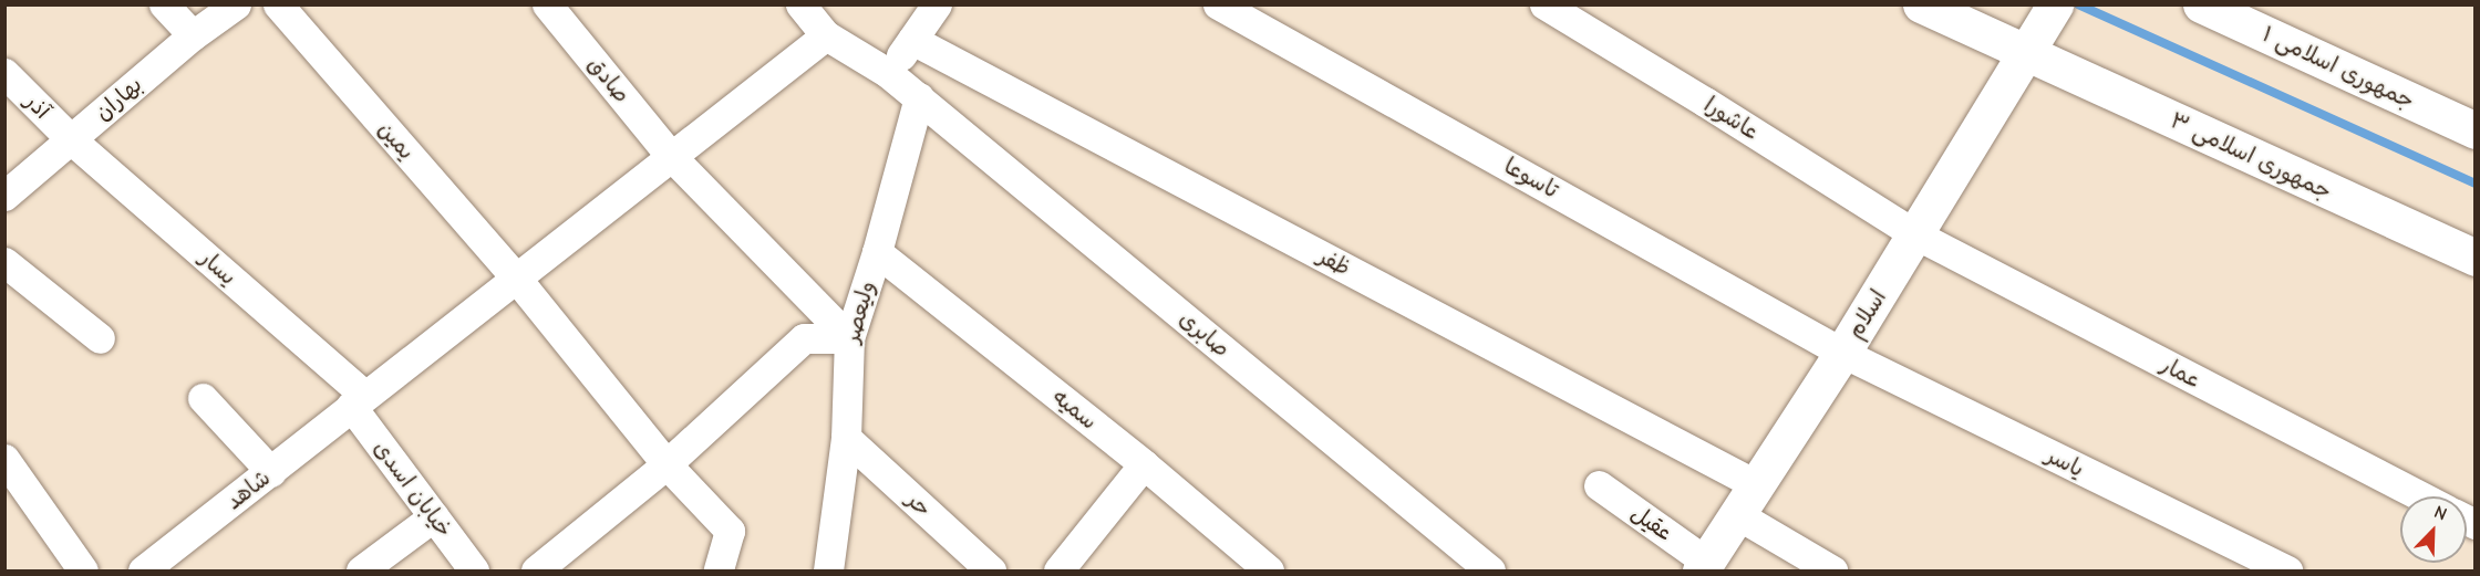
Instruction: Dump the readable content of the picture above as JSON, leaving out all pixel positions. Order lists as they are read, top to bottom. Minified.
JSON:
{"streets":{"street":["جمهوری اسلامی ۱","صادق","بهاران","آذر","عاشورا","یمین","جمهوری اسلامی ۳","تاسوعا","ظفر","یسار","ولیعصر","اسلام","صابری","عمار","سمیه","یاسر","خیابان اسدی","شاهد","حر","عقیل"]},"crossings":[["صادق","ولیعصر"],["صادق","شاهد"],["بهاران","آذر"],["بهاران","یسار"],["آذر","یسار"],["عاشورا","اسلام"],["عاشورا","عمار"],["یمین","شاهد"],["جمهوری اسلامی ۳","اسلام"],["تاسوعا","اسلام"],["تاسوعا","یاسر"],["ظفر","اسلام"],["یسار","خیابان اسدی"],["یسار","شاهد"],["ولیعصر","صابری"],["ولیعصر","سمیه"],["ولیعصر","حر"],["اسلام","عمار"],["اسلام","یاسر"],["اسلام","عقیل"],["صابری","شاهد"],["خیابان اسدی","شاهد"]],"north":"top right"}
